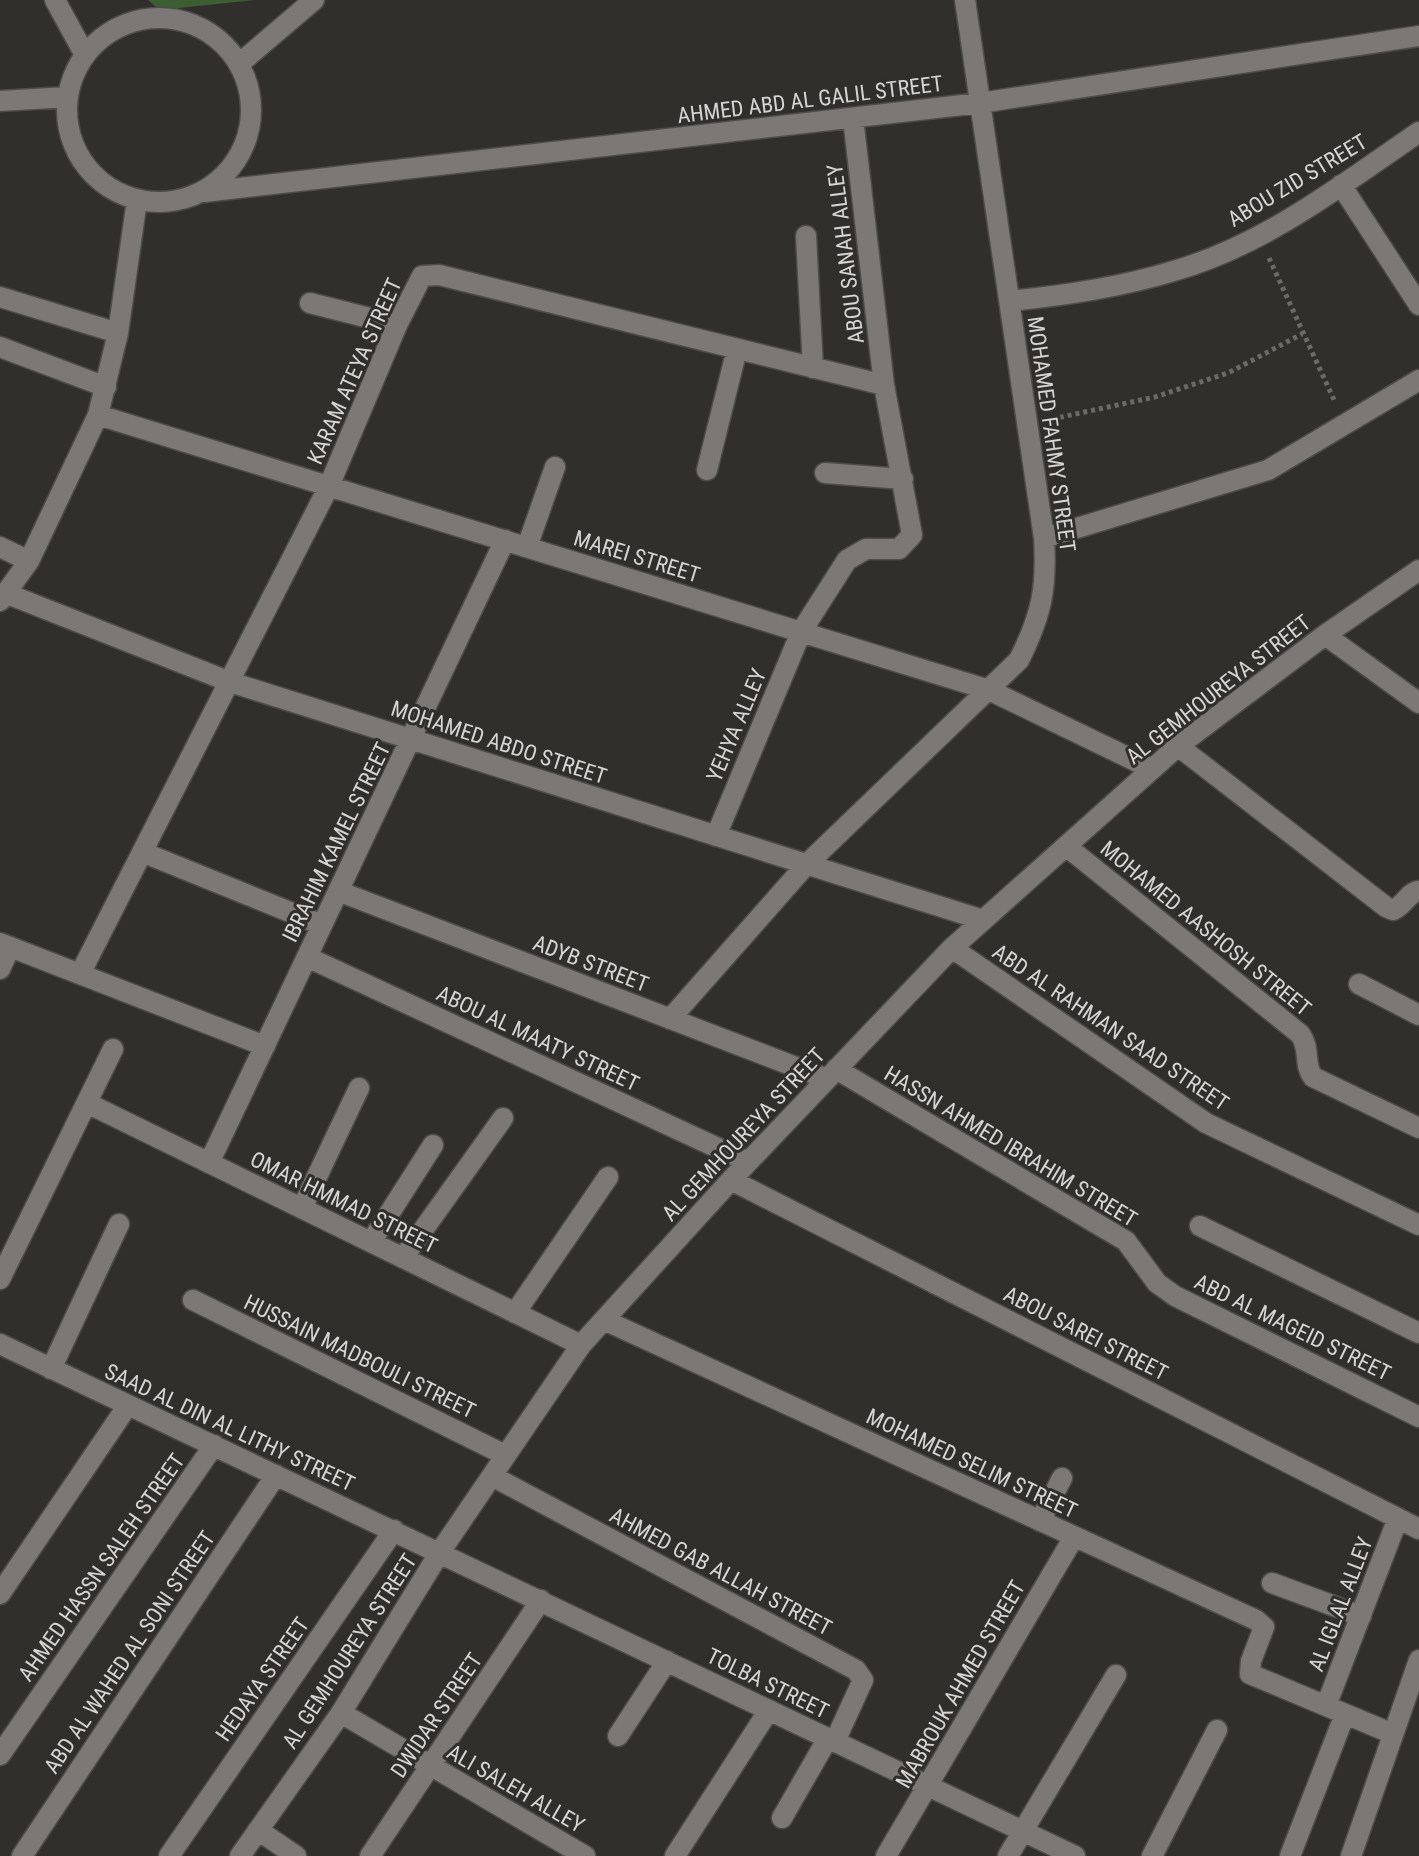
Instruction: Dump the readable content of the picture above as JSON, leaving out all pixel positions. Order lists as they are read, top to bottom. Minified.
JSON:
{"streets":{"street":["AHMED ABD AL GALIL STREET","ABOU ZID STREET","ABOU SANAH ALLEY","KARAM ATEYA STREET","MOHAMED FAHMY STREET","MAREI STREET","AL GEMHOUREYA STREET","YEHYA ALLEY","MOHAMED ABDO STREET","IBRAHIM KAMEL STREET","MOHAMED AASHOSH STREET","ADYB STREET","ABD AL RAHMAN SAAD STREET","ABOU AL MAATY STREET","HASSN AHMED IBRAHIM STREET","OMAR HMMAD STREET","ABD AL MAGEID STREET","ABOU SAREI STREET","HUSSAIN MADBOULI STREET","SAAD AL DIN AL LITHY STREET","MOHAMED SELIM STREET","AHMED HASSN SALEH STREET","AHMED GAB ALLAH STREET","AL IGLAL ALLEY","ABD AL WAHED AL SONI STREET","HEDAYA STREET","TOLBA STREET","MABROUK AHMED STREET","DWIDAR STREET","ALI SALEH ALLEY"]},"crossings":[["AHMED ABD AL GALIL STREET","ABOU SANAH ALLEY"],["AHMED ABD AL GALIL STREET","MOHAMED FAHMY STREET"],["ABOU ZID STREET","MOHAMED FAHMY STREET"],["ABOU SANAH ALLEY","KARAM ATEYA STREET"],["KARAM ATEYA STREET","MAREI STREET"],["KARAM ATEYA STREET","MOHAMED ABDO STREET"],["MOHAMED FAHMY STREET","MAREI STREET"],["MOHAMED FAHMY STREET","MOHAMED ABDO STREET"],["MOHAMED FAHMY STREET","ADYB STREET"],["MAREI STREET","AL GEMHOUREYA STREET"],["MAREI STREET","YEHYA ALLEY"],["MAREI STREET","IBRAHIM KAMEL STREET"],["AL GEMHOUREYA STREET","MOHAMED ABDO STREET"],["AL GEMHOUREYA STREET","MOHAMED AASHOSH STREET"],["AL GEMHOUREYA STREET","ADYB STREET"],["AL GEMHOUREYA STREET","ABD AL RAHMAN SAAD STREET"],["AL GEMHOUREYA STREET","ABOU AL MAATY STREET"],["AL GEMHOUREYA STREET","HASSN AHMED IBRAHIM STREET"],["AL GEMHOUREYA STREET","OMAR HMMAD STREET"],["AL GEMHOUREYA STREET","ABOU SAREI STREET"],["AL GEMHOUREYA STREET","HUSSAIN MADBOULI STREET"],["AL GEMHOUREYA STREET","SAAD AL DIN AL LITHY STREET"],["AL GEMHOUREYA STREET","MOHAMED SELIM STREET"],["AL GEMHOUREYA STREET","AHMED GAB ALLAH STREET"],["AL GEMHOUREYA STREET","TOLBA STREET"],["AL GEMHOUREYA STREET","ALI SALEH ALLEY"],["YEHYA ALLEY","MOHAMED ABDO STREET"],["MOHAMED ABDO STREET","IBRAHIM KAMEL STREET"],["IBRAHIM KAMEL STREET","ADYB STREET"],["IBRAHIM KAMEL STREET","ABOU AL MAATY STREET"],["IBRAHIM KAMEL STREET","OMAR HMMAD STREET"],["ADYB STREET","HASSN AHMED IBRAHIM STREET"],["HASSN AHMED IBRAHIM STREET","ABD AL MAGEID STREET"],["ABOU SAREI STREET","AL IGLAL ALLEY"],["SAAD AL DIN AL LITHY STREET","AHMED HASSN SALEH STREET"],["SAAD AL DIN AL LITHY STREET","ABD AL WAHED AL SONI STREET"],["SAAD AL DIN AL LITHY STREET","HEDAYA STREET"],["SAAD AL DIN AL LITHY STREET","TOLBA STREET"],["MOHAMED SELIM STREET","AL IGLAL ALLEY"],["MOHAMED SELIM STREET","MABROUK AHMED STREET"],["AHMED GAB ALLAH STREET","TOLBA STREET"],["TOLBA STREET","MABROUK AHMED STREET"],["TOLBA STREET","DWIDAR STREET"],["DWIDAR STREET","ALI SALEH ALLEY"]]}
